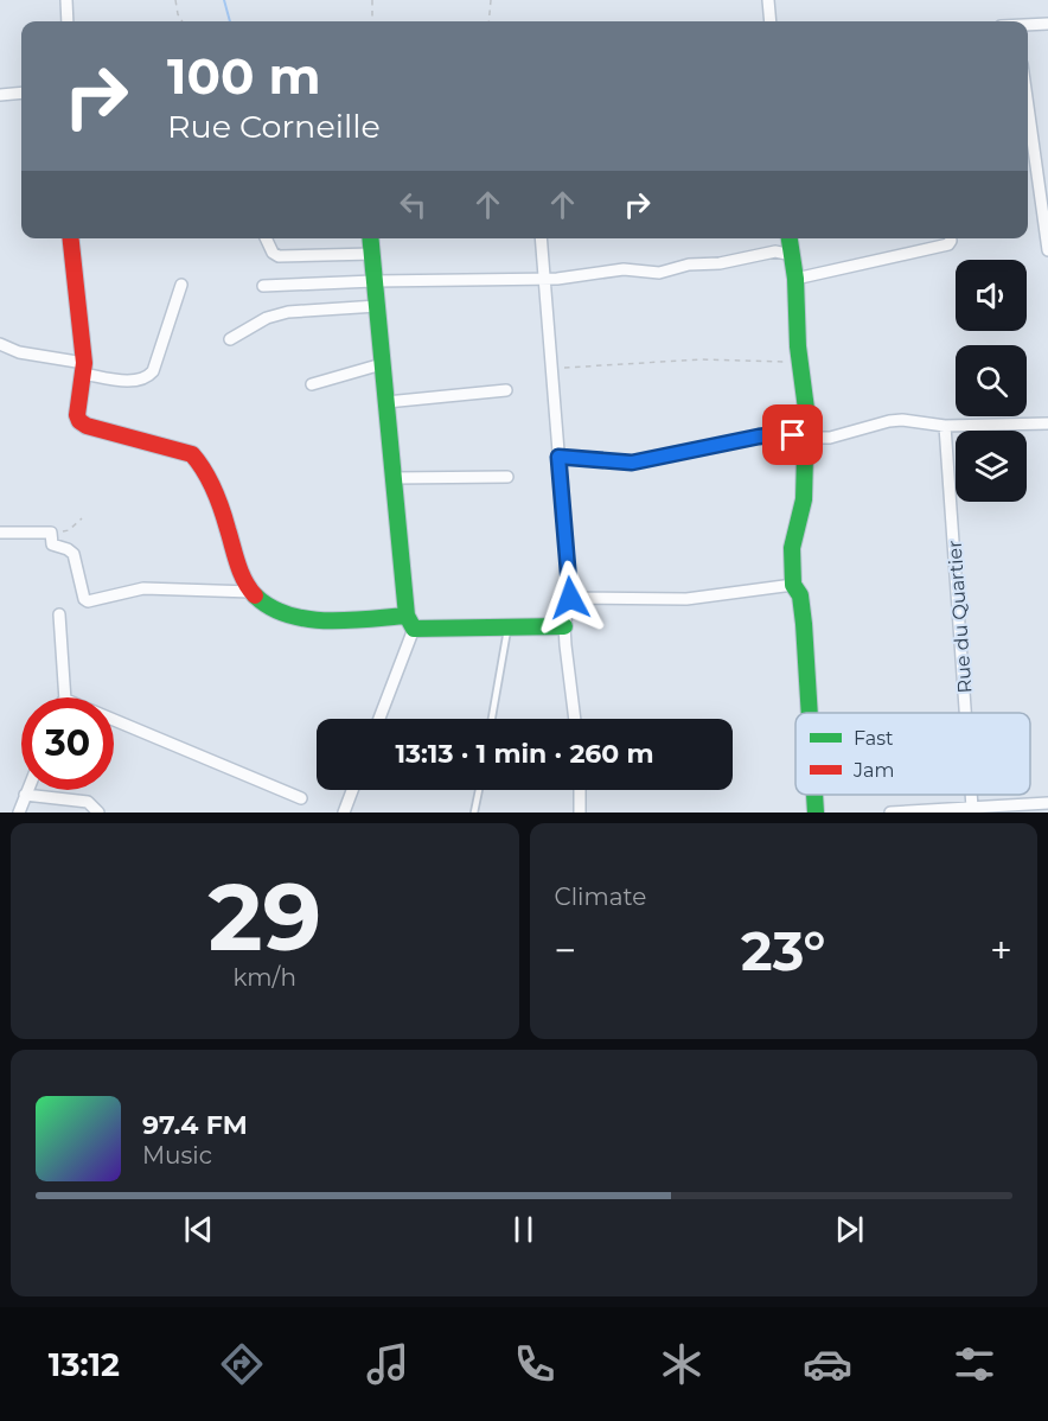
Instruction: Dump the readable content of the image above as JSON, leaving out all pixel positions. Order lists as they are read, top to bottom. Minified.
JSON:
{"streets":{"street":["Rue du Quartier"]},"legend":["Fast","Jam"],"page":{"turn":["100 m","Rue Corneille"],"limit":"30","trip":"13:13 · 1 min · 260 m","tile":[["29","km/h"],"Climate"],"heat":["−","23°","+"],"song":["97.4 FM","Music"],"tabs":"13:12"}}
